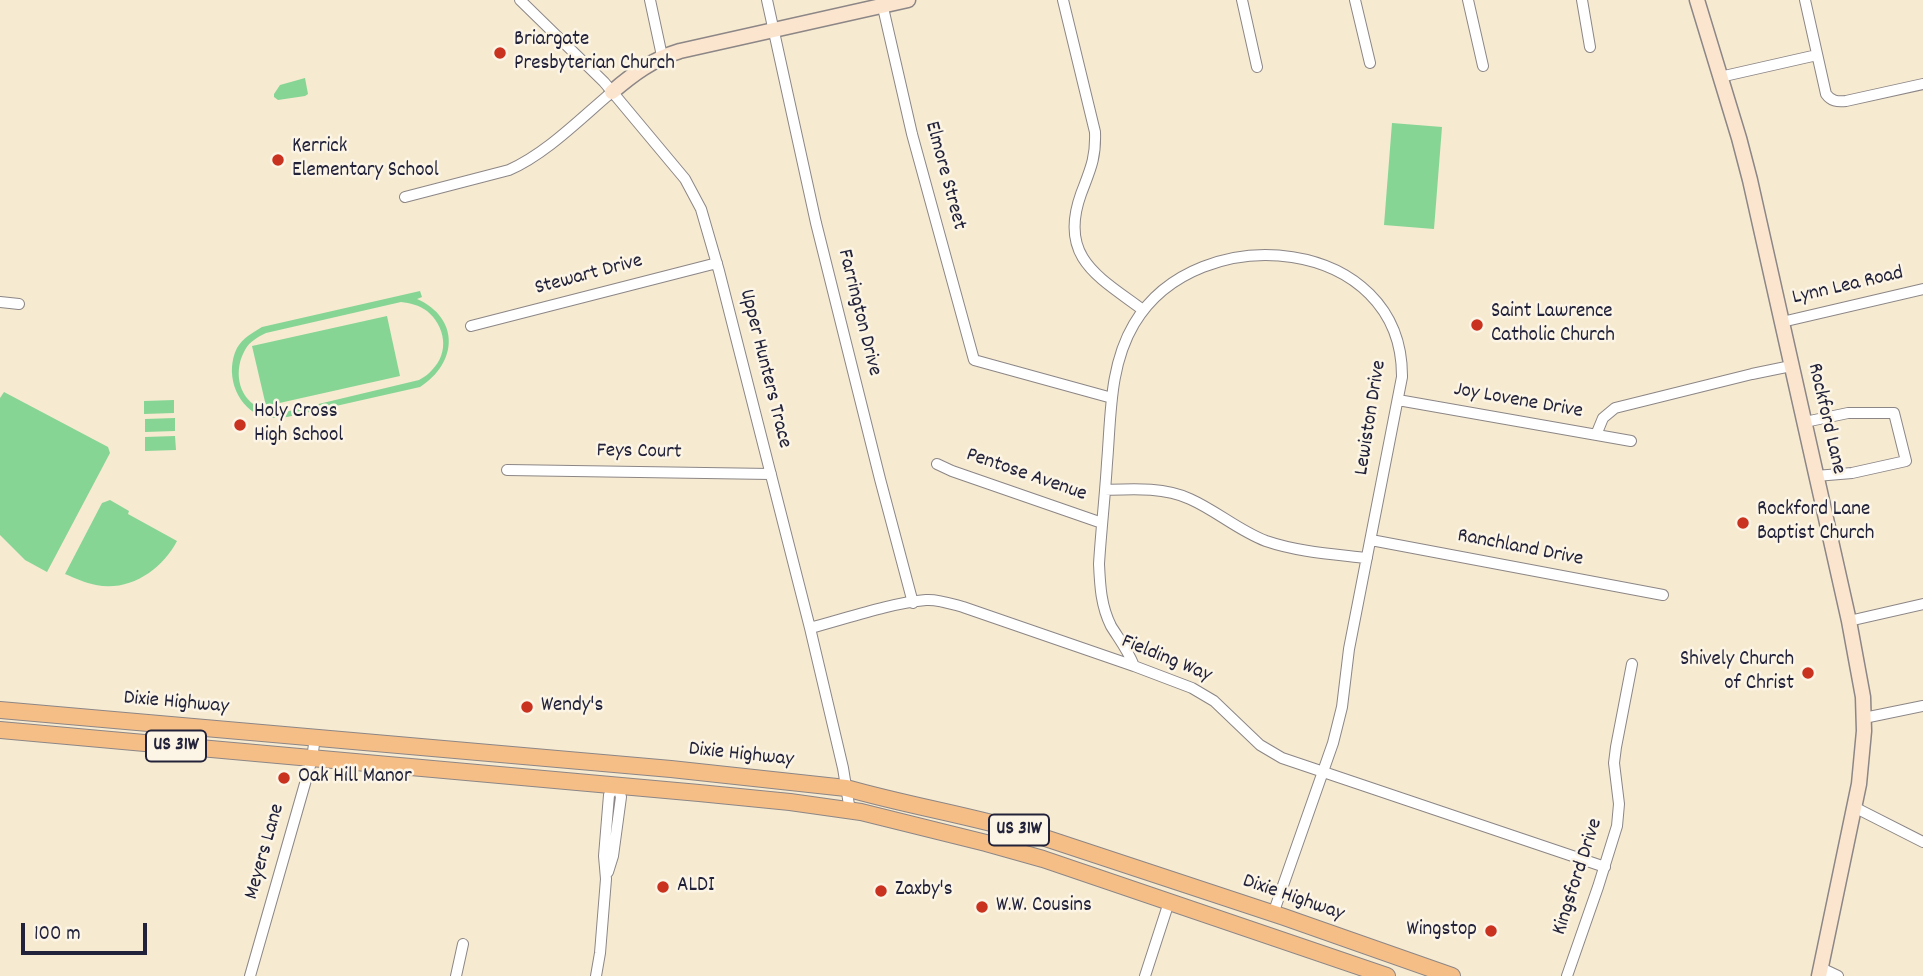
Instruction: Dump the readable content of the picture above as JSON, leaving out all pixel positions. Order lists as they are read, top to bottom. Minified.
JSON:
{"streets":{"main road":["Rockford Lane","Dixie Highway","US 31W"],"street":["Elmore Street","Stewart Drive","Lynn Lea Road","Farrington Drive","Upper Hunters Trace","Joy Lovene Drive","Lewiston Drive","Feys Court","Pentose Avenue","Ranchland Drive","Fielding Way","Meyers Lane","Kingsford Drive"]},"crossings":[["Elmore Street","Lewiston Drive"],["Stewart Drive","Upper Hunters Trace"],["Lynn Lea Road","Rockford Lane"],["Farrington Drive","Fielding Way"],["Upper Hunters Trace","Feys Court"],["Upper Hunters Trace","Fielding Way"],["Upper Hunters Trace","Dixie Highway"],["Joy Lovene Drive","Lewiston Drive"],["Lewiston Drive","Pentose Avenue"],["Lewiston Drive","Ranchland Drive"],["Lewiston Drive","Fielding Way"],["Lewiston Drive","Dixie Highway"],["Fielding Way","Kingsford Drive"],["Dixie Highway","Meyers Lane"]],"places":["Briargate Presbyterian Church","Kerrick Elementary School","Saint Lawrence Catholic Church","Holy Cross High School","Rockford Lane Baptist Church","Shively Church of Christ","Wendy's","Oak Hill Manor","ALDI","Zaxby's","W.W. Cousins","Wingstop"],"scale_bar":"100 m"}
